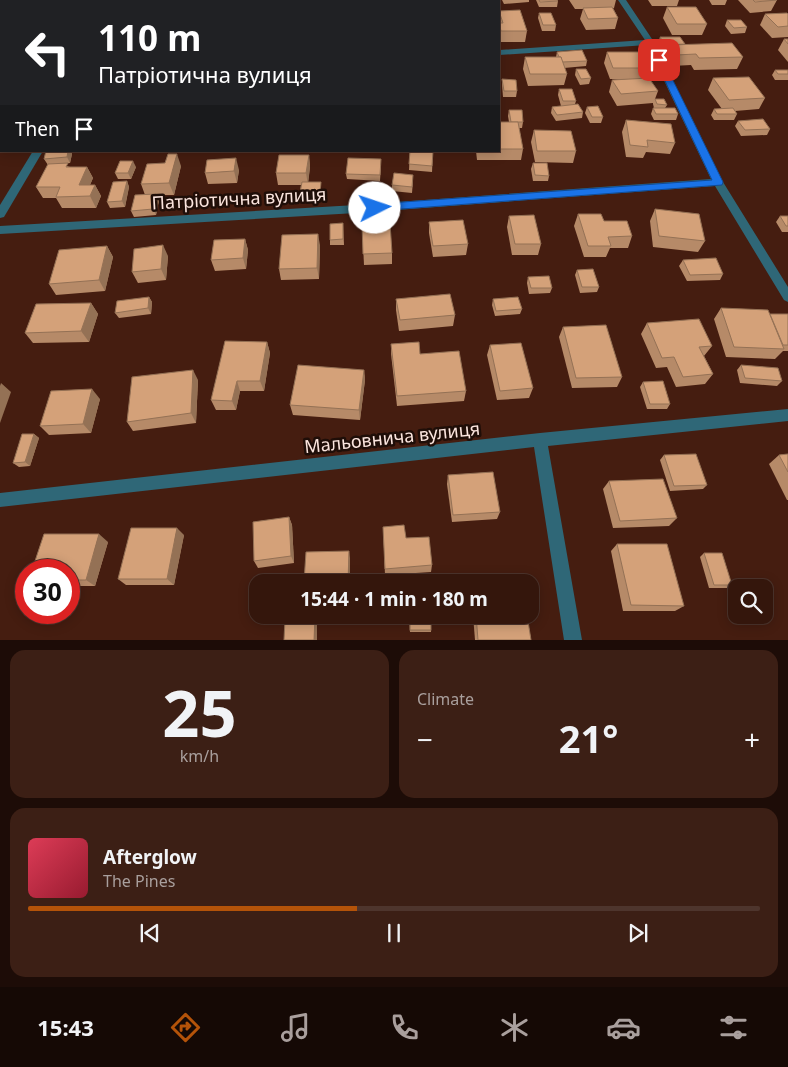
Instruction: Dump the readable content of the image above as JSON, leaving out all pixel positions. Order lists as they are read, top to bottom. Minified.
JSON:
{"streets":{"street":["Патріотична вулиця","Мальовнича вулиця"]},"page":{"turn":["110 m","Патріотична вулиця"],"then":"Then","limit":"30","trip":"15:44 · 1 min · 180 m","tile":[["25","km/h"],"Climate"],"heat":["−","21°","+"],"song":["Afterglow","The Pines"],"tabs":"15:43"}}
